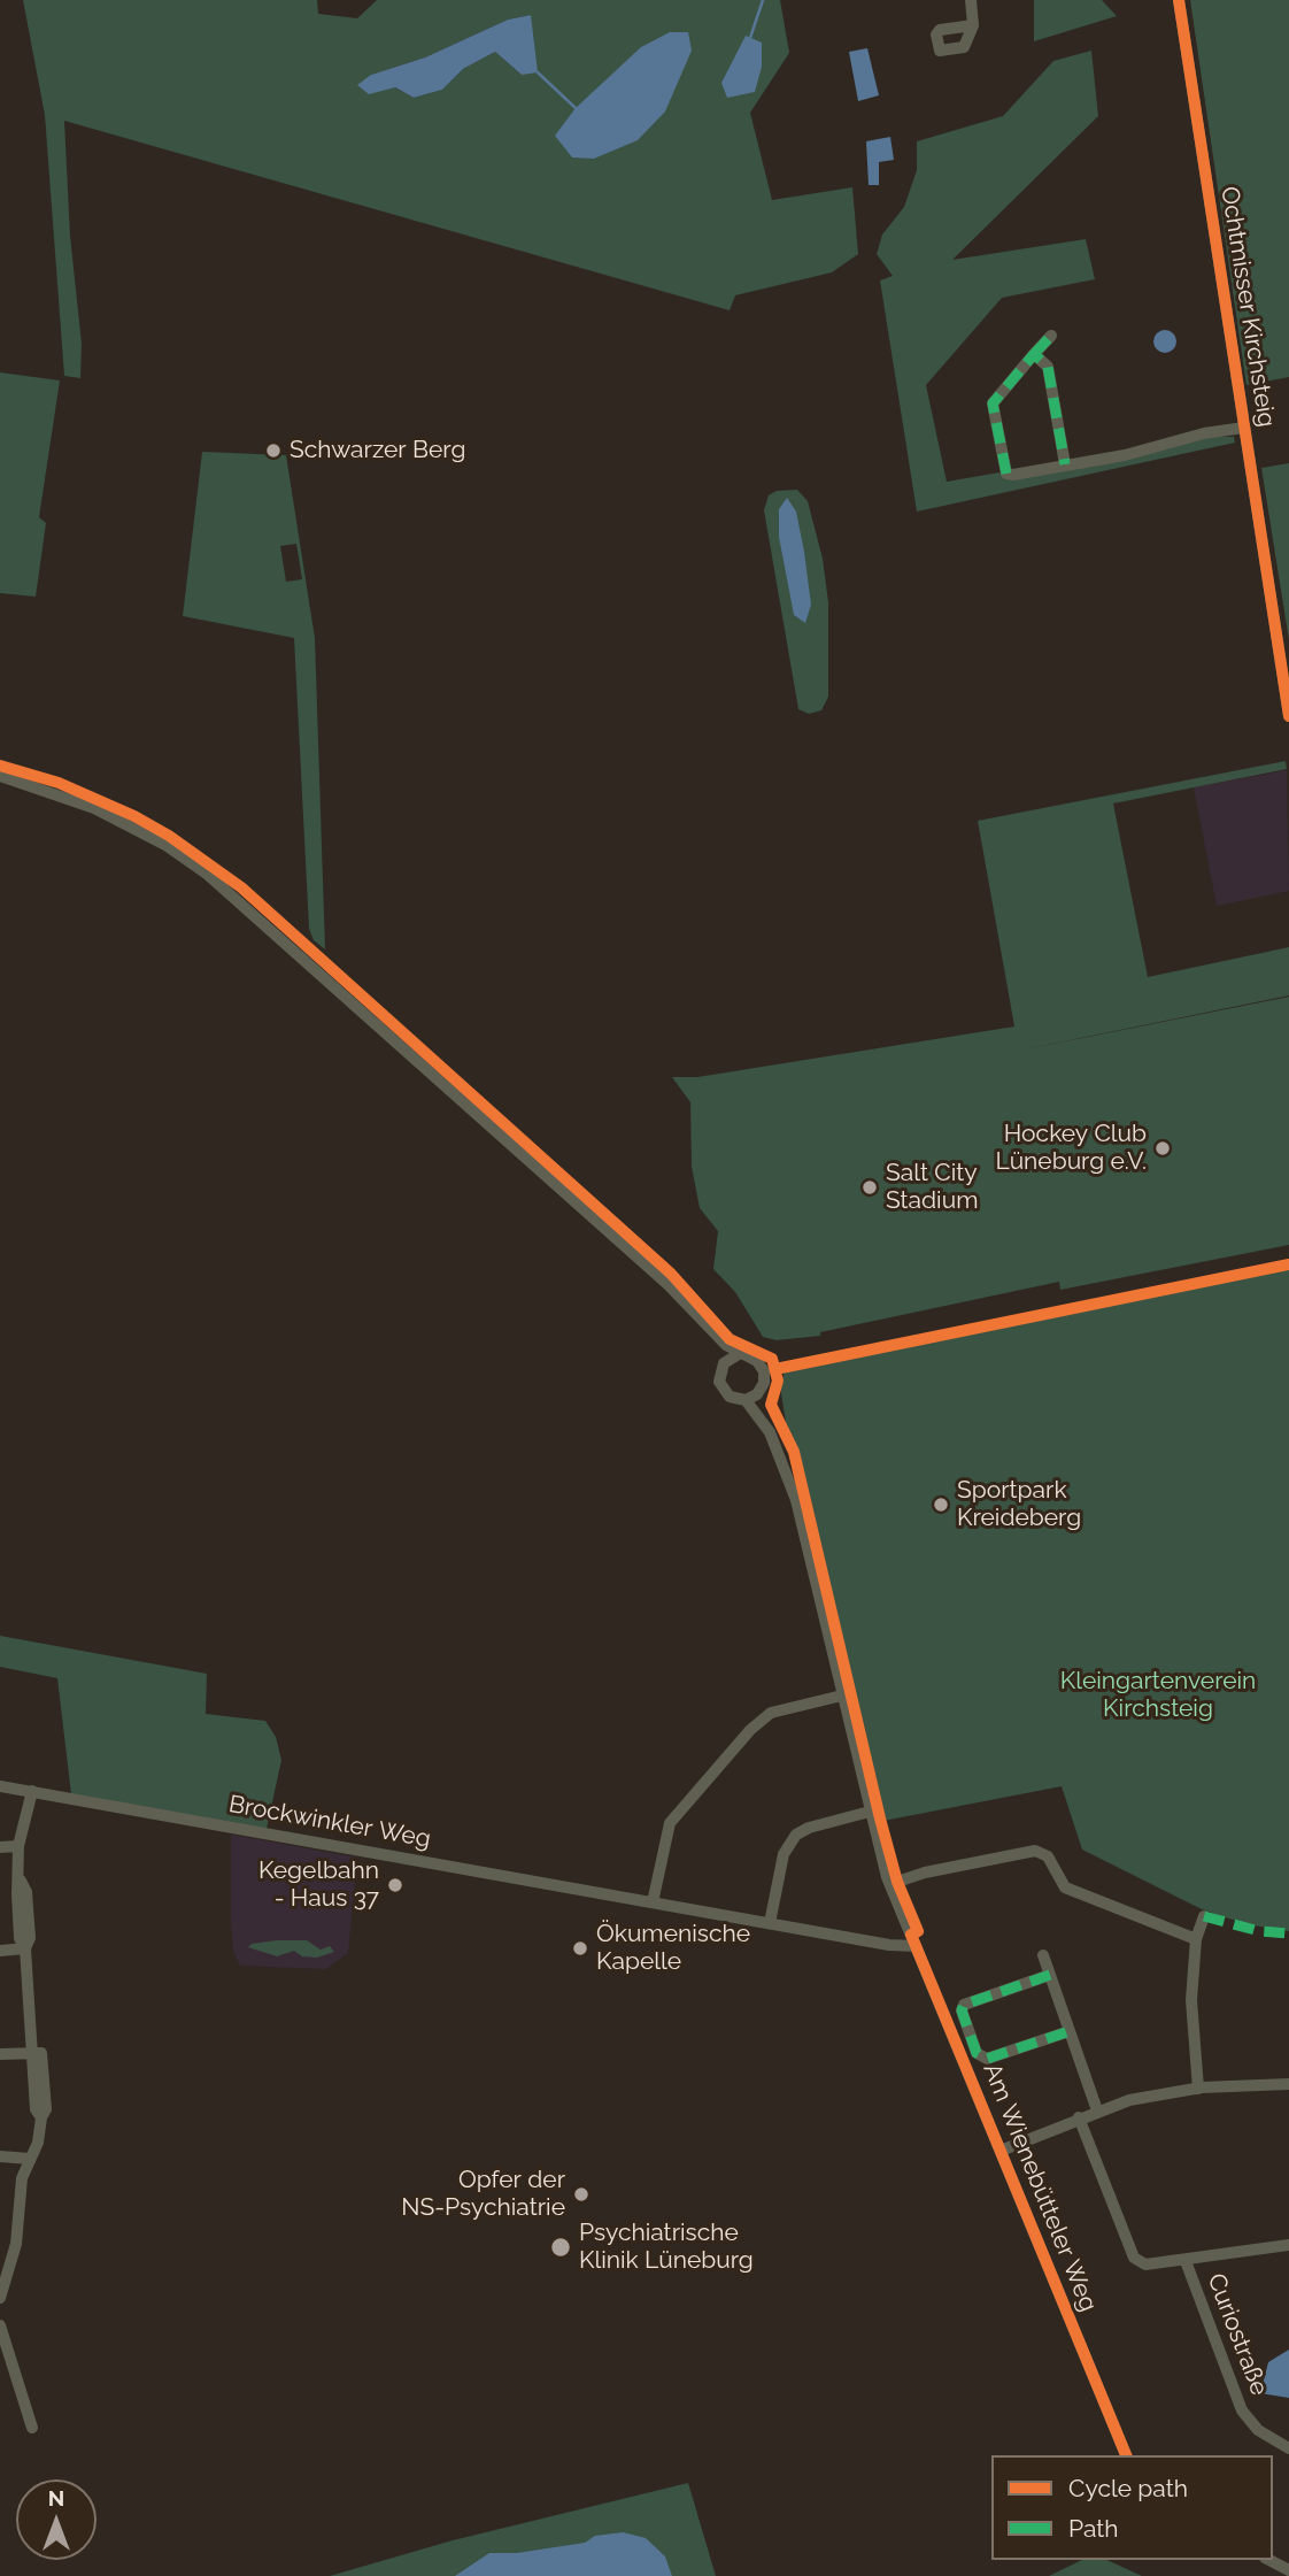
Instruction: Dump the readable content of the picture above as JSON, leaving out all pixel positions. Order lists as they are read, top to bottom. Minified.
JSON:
{"streets":{"street":["Ochtmisser Kirchsteig","Brockwinkler Weg","Am Wienebütteler Weg","Curiostraße"]},"crossings":[["Brockwinkler Weg","Am Wienebütteler Weg"]],"parks":["Kleingartenverein Kirchsteig"],"places":["Schwarzer Berg","Hockey Club Lüneburg e.V.","Salt City Stadium","Sportpark Kreideberg","Kegelbahn - Haus 37","Ökumenische Kapelle","Opfer der NS-Psychiatrie","Psychiatrische Klinik Lüneburg"],"legend":["Cycle path","Path"],"north":"top"}
